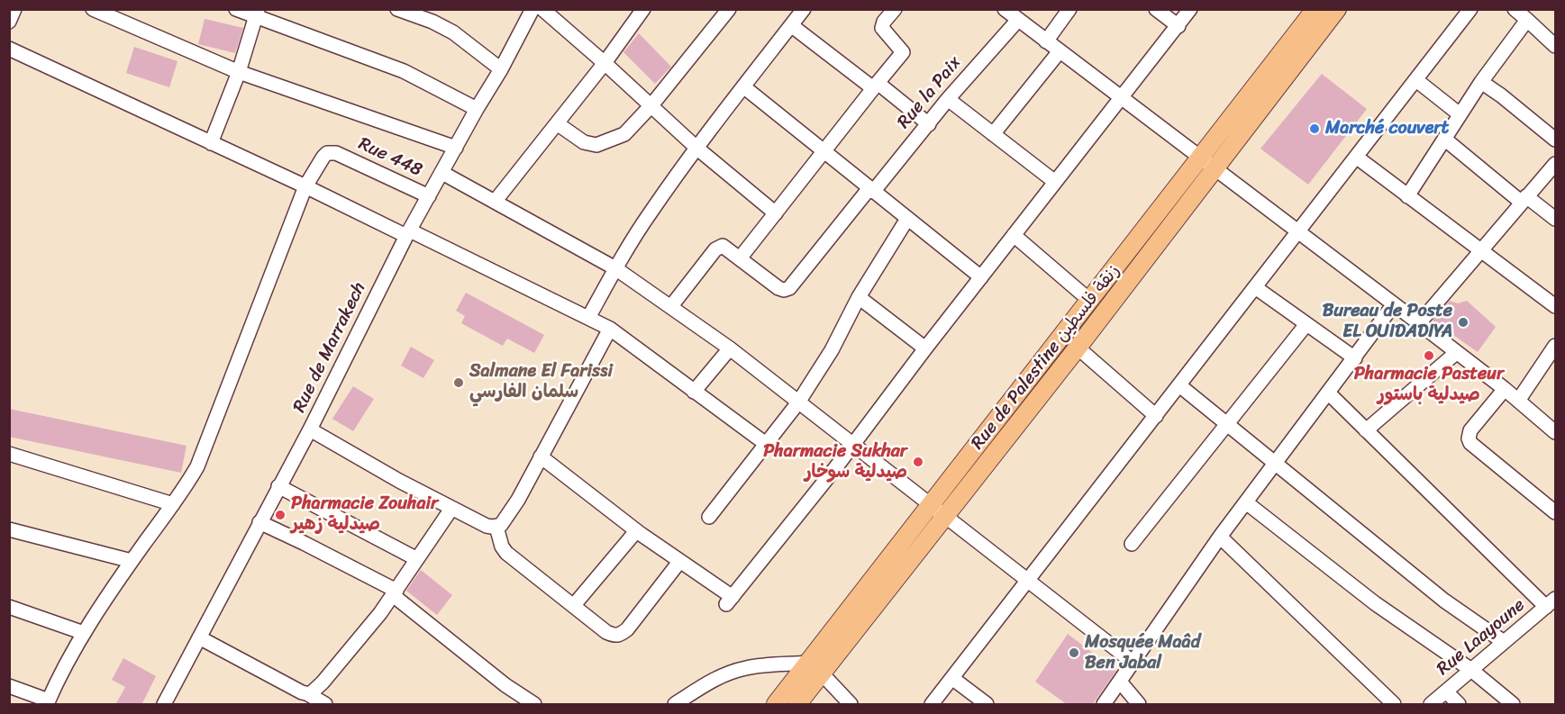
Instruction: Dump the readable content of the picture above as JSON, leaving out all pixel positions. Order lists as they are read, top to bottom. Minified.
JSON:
{"streets":{"main road":["Rue de Palestine زنقة فلسطين"],"street":["Rue la Paix","Rue 448","Rue de Marrakech","Rue Laayoune"]},"crossings":[["Rue 448","Rue de Marrakech"]],"places":["Marché couvert","Bureau de Poste EL OUIDADIYA","Pharmacie Pasteur صيدلية باستور","Salmane El Farissi سلمان الفارسي","Pharmacie Sukhar صيدلية سوخار","Pharmacie Zouhair صيدلية زهير","Mosquée Maâd Ben Jabal"]}
